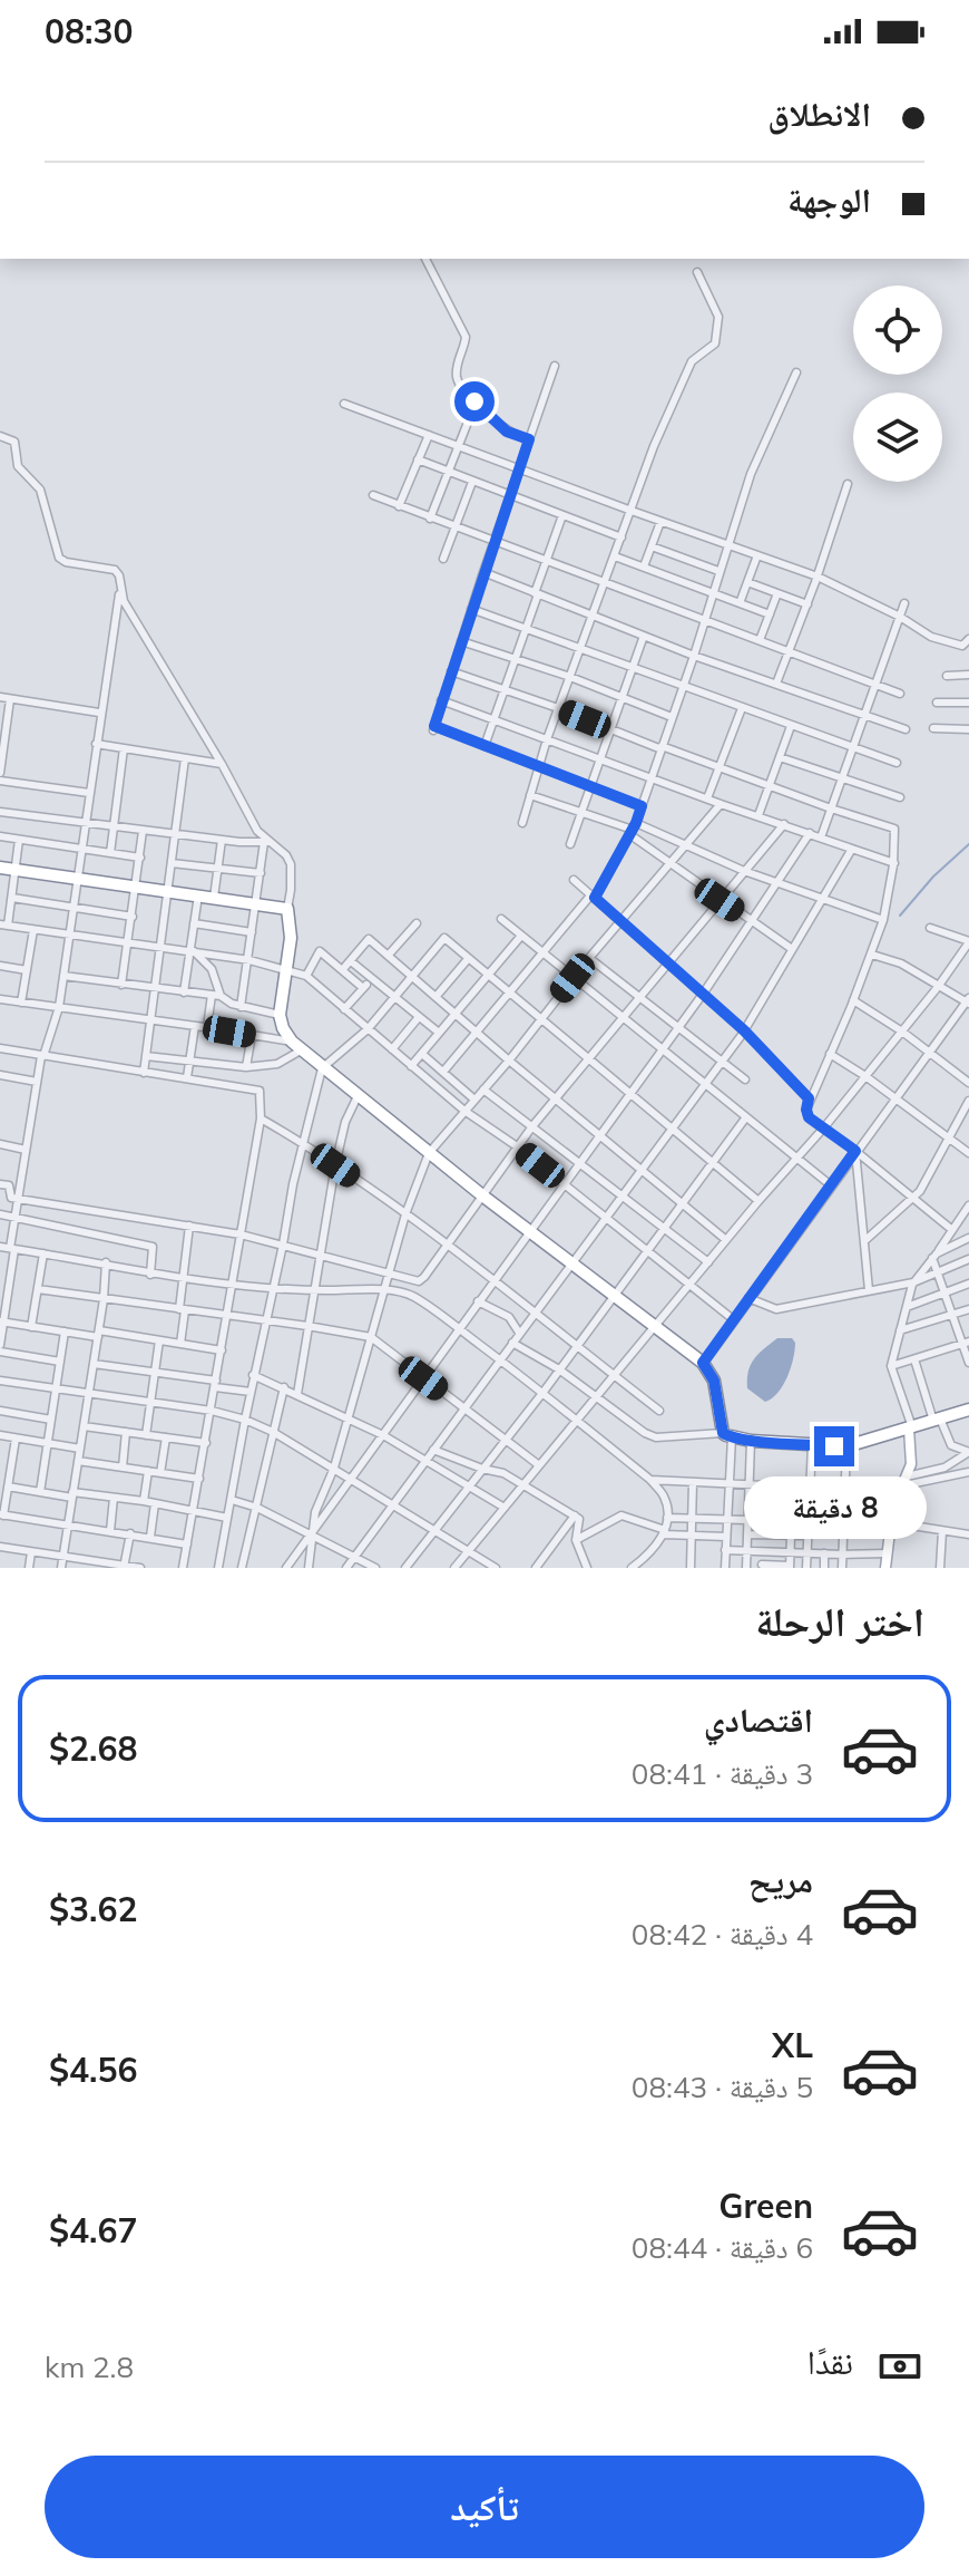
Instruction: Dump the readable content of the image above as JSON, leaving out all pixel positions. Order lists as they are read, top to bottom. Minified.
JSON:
{"page":{"status":"08:30","banner":["الانطلاق","الوجهة"],"bubble":"8 دقيقة","heading":"اختر الرحلة","list":[{"name":"اقتصادي","note":"3 دقيقة · 08:41","value":"$2.68"},{"name":"مريح","note":"4 دقيقة · 08:42","value":"$3.62"},{"name":"XL","note":"5 دقيقة · 08:43","value":"$4.56"},{"name":"Green","note":"6 دقيقة · 08:44","value":"$4.67"}],"pay":["نقدًا","2.8 km"],"buttons":"تأكيد"}}
